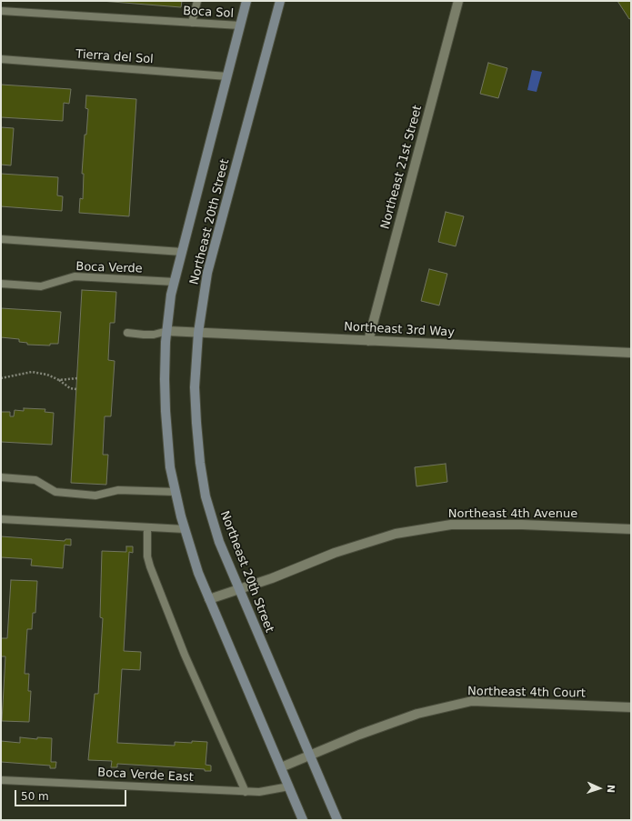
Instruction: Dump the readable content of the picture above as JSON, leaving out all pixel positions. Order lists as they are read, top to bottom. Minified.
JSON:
{"streets":{"street":["Northeast 21st Street","Northeast 20th Street","Northeast 3rd Way","Northeast 4th Avenue","Northeast 4th Court"],"lane":["Boca Sol","Tierra del Sol","Boca Verde","Boca Verde East"]},"crossings":[["Boca Sol","Northeast 20th Street"],["Tierra del Sol","Northeast 20th Street"],["Northeast 21st Street","Northeast 3rd Way"],["Northeast 20th Street","Boca Verde"],["Northeast 20th Street","Northeast 3rd Way"],["Northeast 20th Street","Northeast 4th Avenue"],["Northeast 20th Street","Northeast 4th Court"],["Northeast 20th Street","Boca Verde East"]],"scale_bar":"50 m","north":"right"}
